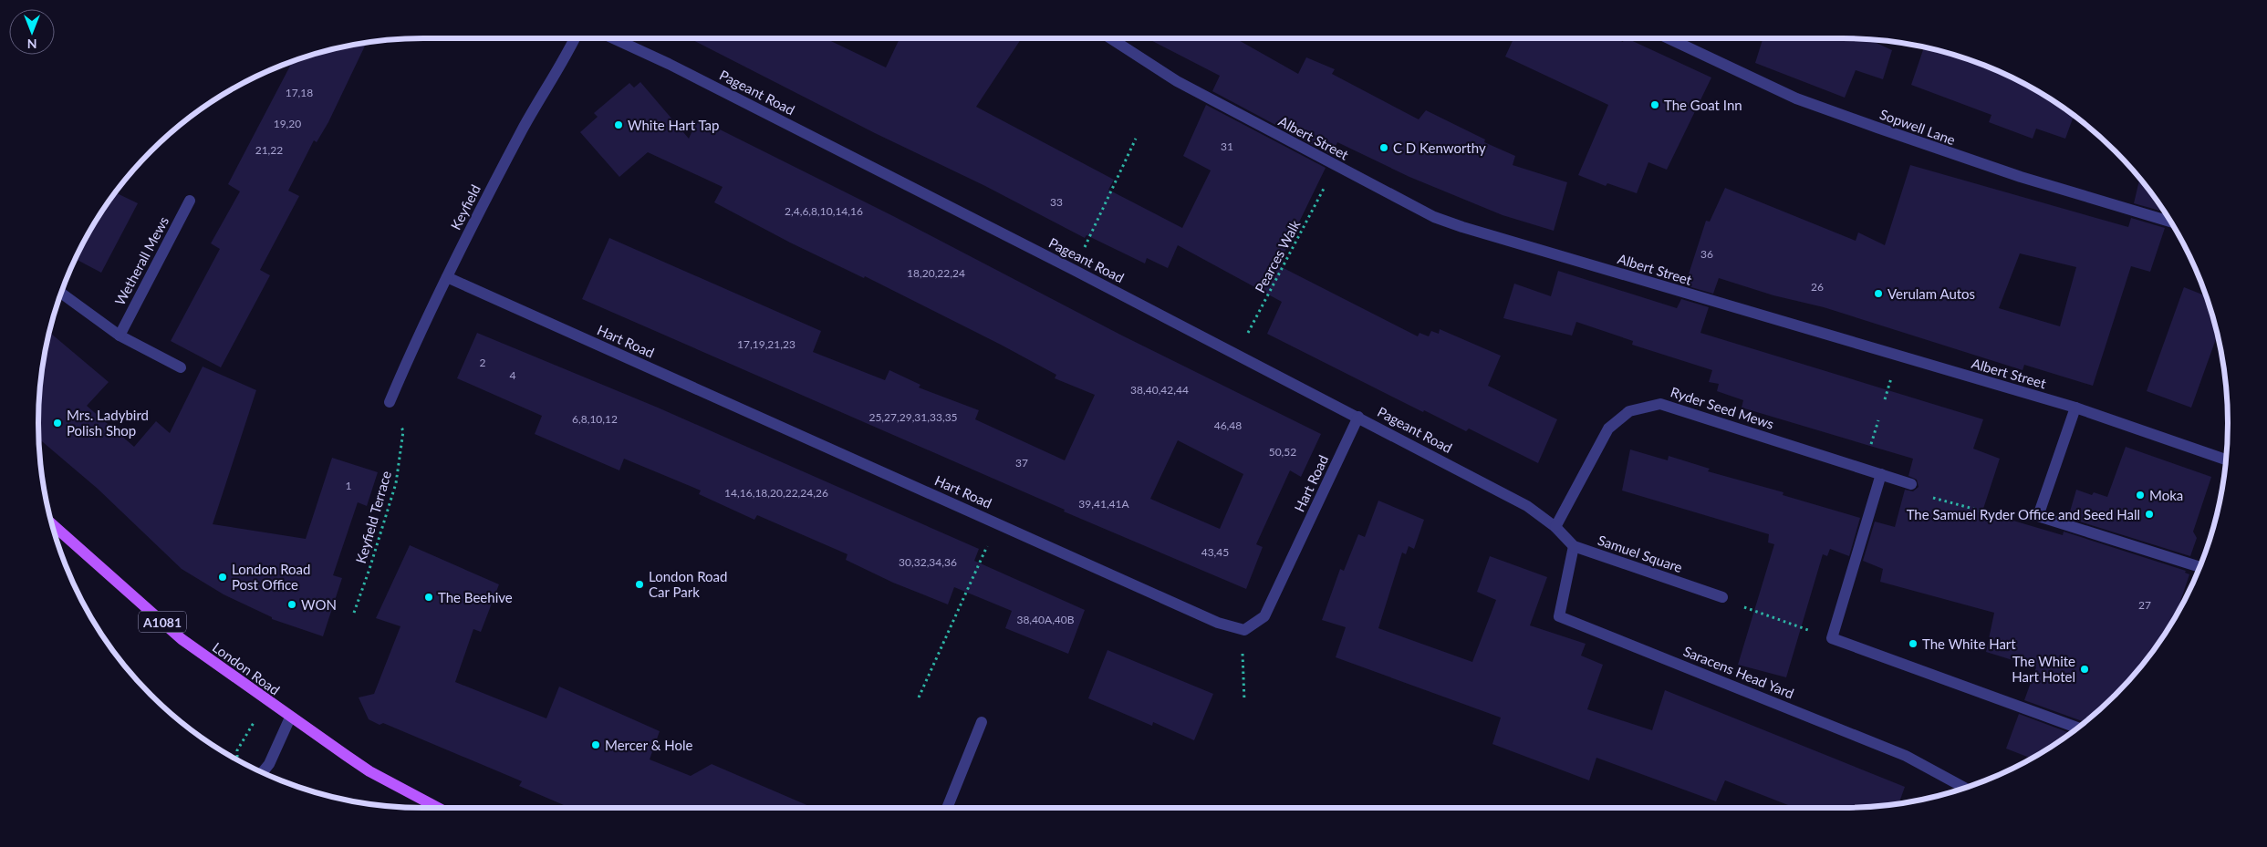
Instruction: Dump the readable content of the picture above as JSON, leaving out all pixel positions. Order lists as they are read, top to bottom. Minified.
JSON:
{"streets":{"main road":["A1081","London Road"],"street":["Pageant Road","Sopwell Lane","Albert Street","Keyfield","Wetherall Mews","Hart Road","Ryder Seed Mews","Samuel Square","Saracens Head Yard"],"path":["Pearces Walk","Keyfield Terrace"]},"crossings":[["Pageant Road","Pearces Walk"],["Pageant Road","Hart Road"],["Pageant Road","Ryder Seed Mews"],["Pageant Road","Samuel Square"],["Albert Street","Pearces Walk"],["Keyfield","Hart Road"],["Keyfield","Keyfield Terrace"],["Ryder Seed Mews","Samuel Square"],["Samuel Square","Saracens Head Yard"]],"places":["The Goat Inn","White Hart Tap","C D Kenworthy","Verulam Autos","Mrs. Ladybird Polish Shop","Moka","The Samuel Ryder Office and Seed Hall","London Road Post Office","London Road Car Park","The Beehive","WON","The White Hart","The White Hart Hotel","Mercer & Hole"],"house_numbers":["17,18","19,20","31","21,22","33","2,4,6,8,10,14,16","36","18,20,22,24","26","17,19,21,23","2","4","38,40,42,44","25,27,29,31,33,35","6,8,10,12","46,48","50,52","37","1","14,16,18,20,22,24,26","39,41,41A","43,45","30,32,34,36","27","38,40A,40B"],"north":"bottom"}
